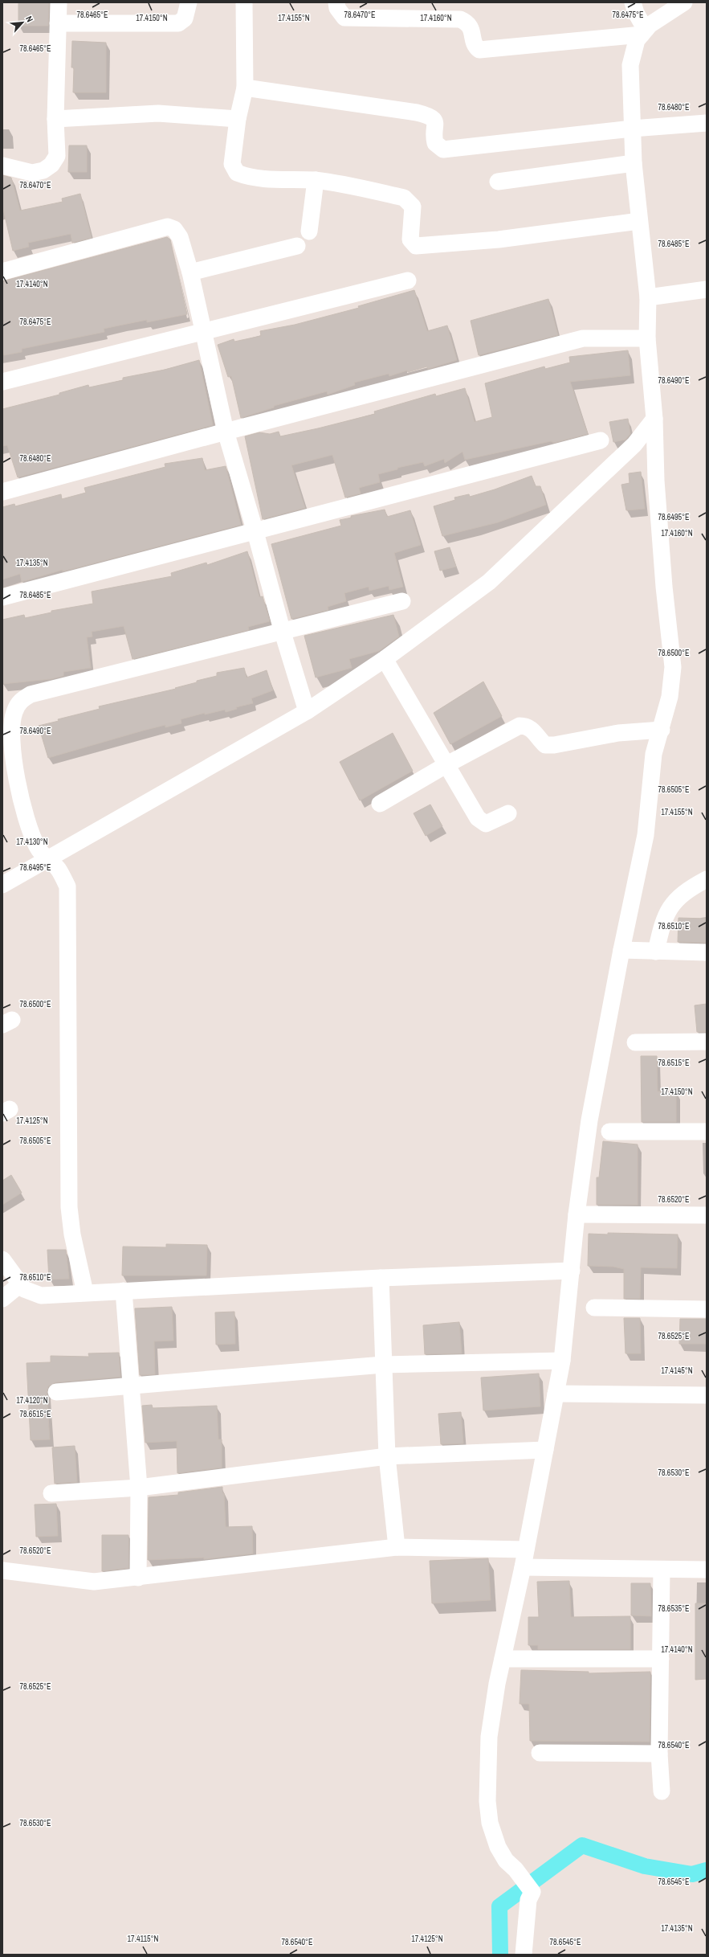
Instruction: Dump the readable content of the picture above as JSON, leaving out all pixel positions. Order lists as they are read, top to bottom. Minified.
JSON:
{"north":"top right","coordinates":["78.6465°E","78.6470°E","78.6475°E","17.4150°N","17.4155°N","17.4160°N","78.6480°E","78.6485°E","17.4140°N","78.6490°E","78.6495°E","17.4135°N","78.6500°E","78.6505°E","17.4130°N","78.6510°E","78.6515°E","17.4125°N","78.6520°E","78.6525°E","17.4145°N","17.4120°N","78.6530°E","78.6535°E","78.6540°E","78.6545°E","17.4115°N"]}
